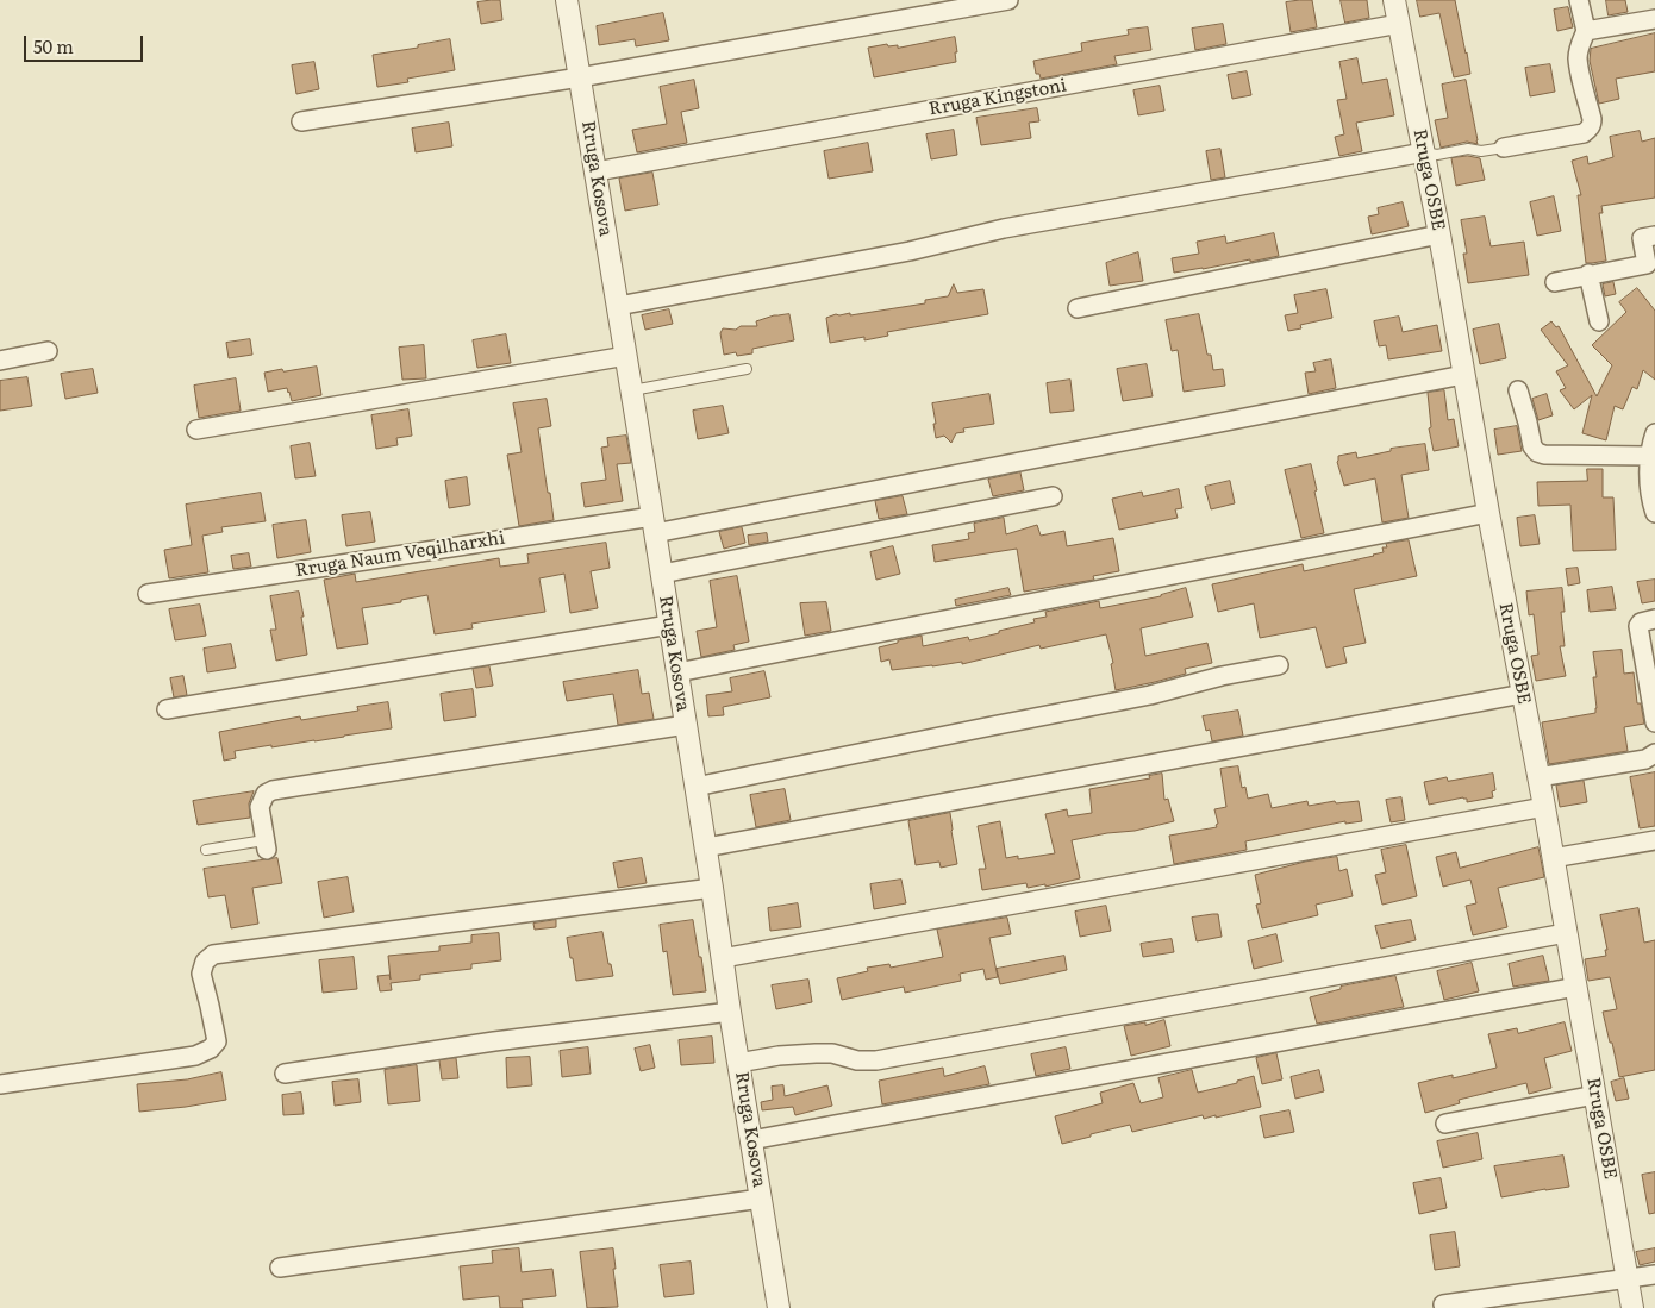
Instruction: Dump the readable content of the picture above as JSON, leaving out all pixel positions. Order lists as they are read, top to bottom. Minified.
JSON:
{"streets":{"street":["Rruga Kingstoni","Rruga Kosova","Rruga OSBE","Rruga Naum Veqilharxhi"]},"crossings":[["Rruga Kingstoni","Rruga Kosova"],["Rruga Kingstoni","Rruga OSBE"],["Rruga Kosova","Rruga Naum Veqilharxhi"],["Rruga OSBE","Rruga Naum Veqilharxhi"]],"scale_bar":"50 m"}
